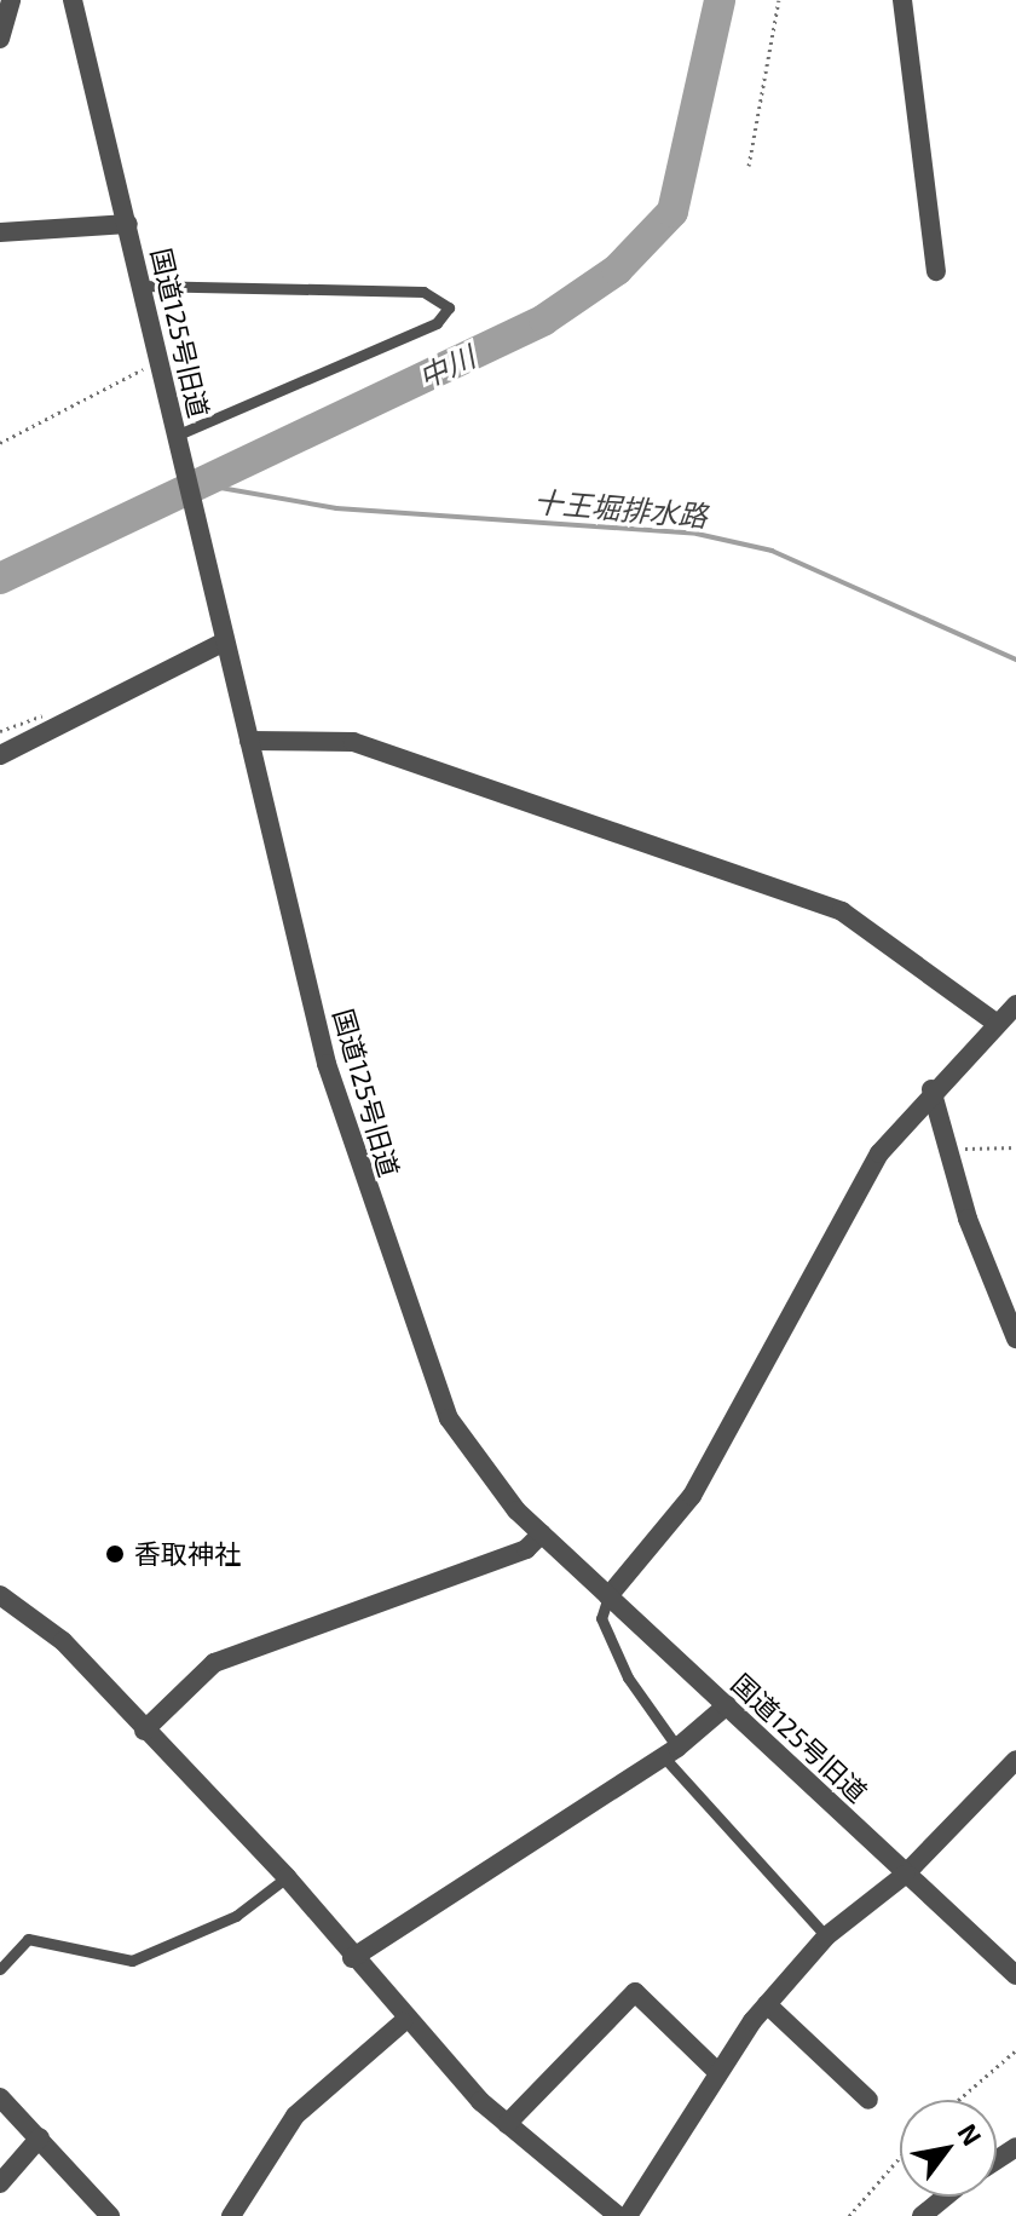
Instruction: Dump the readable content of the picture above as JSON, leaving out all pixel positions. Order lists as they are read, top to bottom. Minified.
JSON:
{"streets":{"street":["国道125号旧道"]},"water":["中川","十王堀排水路"],"places":["香取神社"],"north":"top right"}
